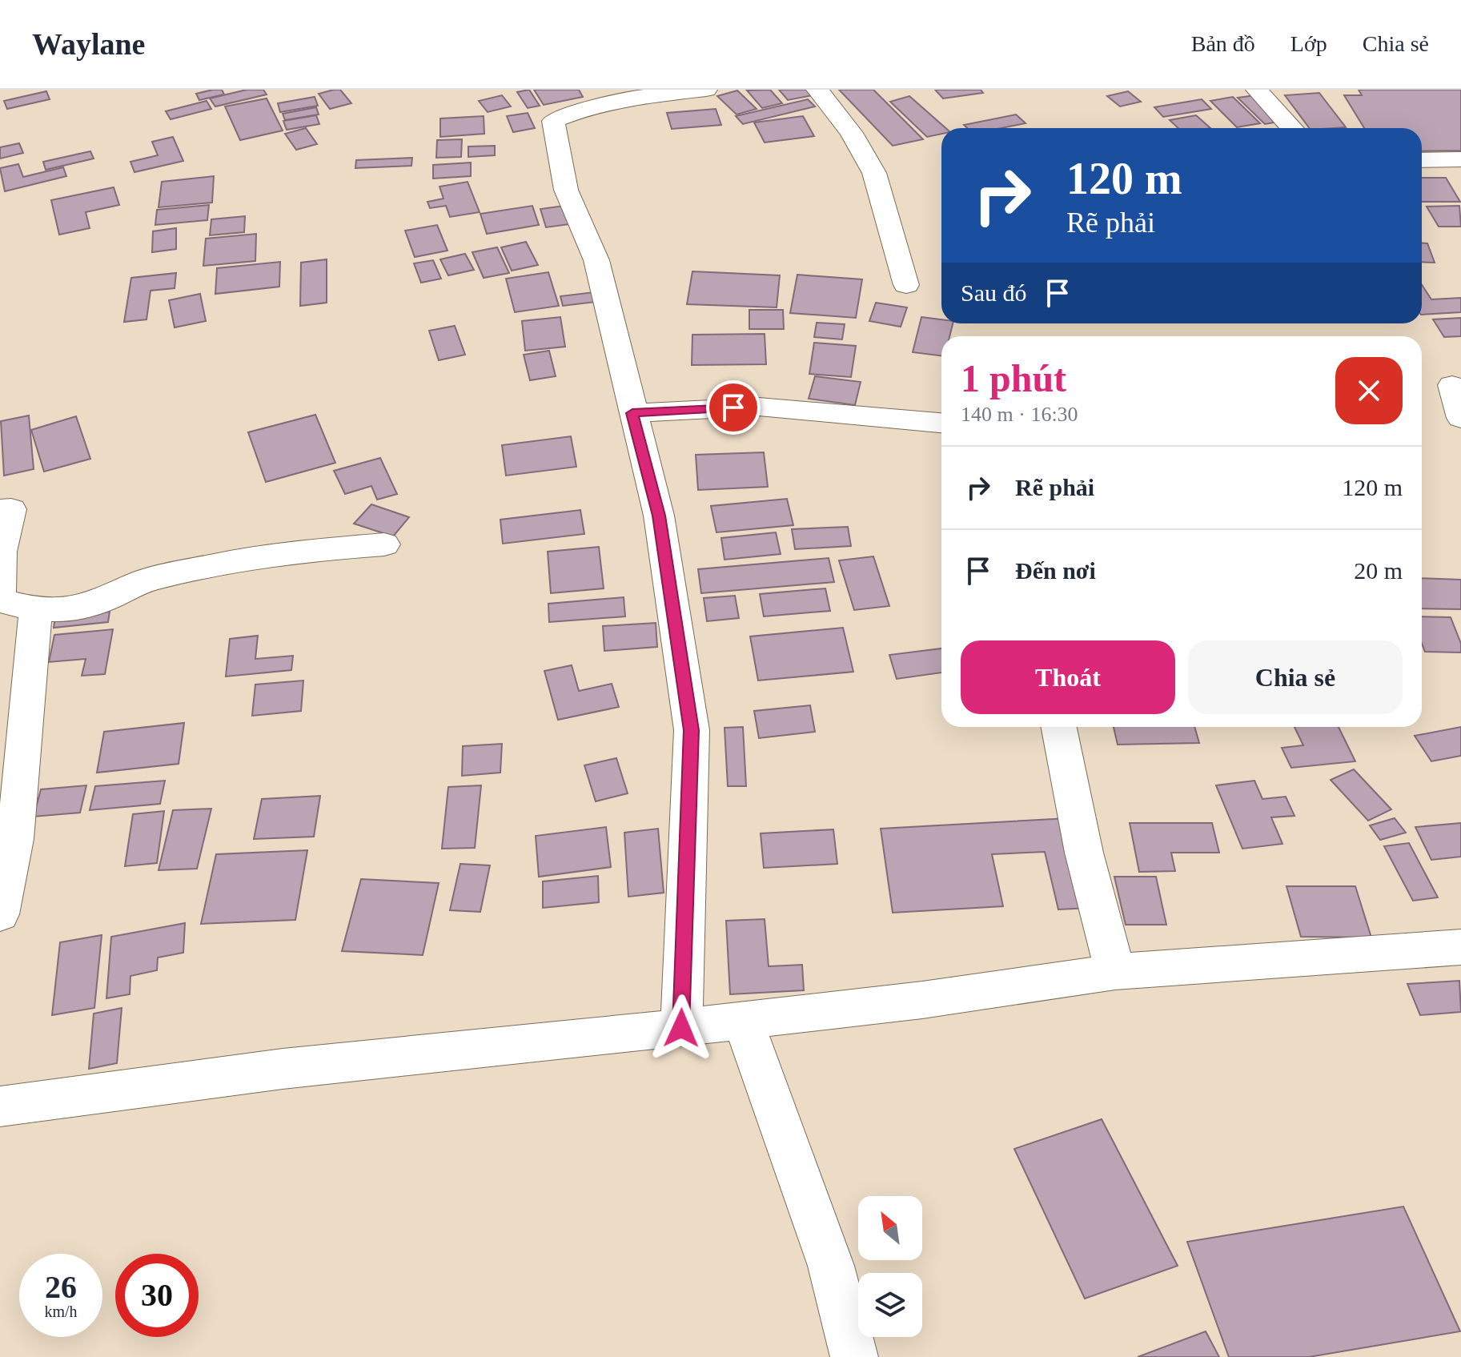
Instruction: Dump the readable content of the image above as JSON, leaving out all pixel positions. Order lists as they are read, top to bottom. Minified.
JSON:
{"north":"top left","page":{"header":"Waylane","nav":["Bản đồ","Lớp","Chia sẻ"],"turn":["120 m","Rẽ phải"],"then":"Sau đó","heading":["1 phút","140 m · 16:30"],"list":[{"name":"Rẽ phải","value":"120 m"},{"name":"Đến nơi","value":"20 m"}],"buttons":["Thoát","Chia sẻ"],"speed":"26 km/h","limit":"30"}}
